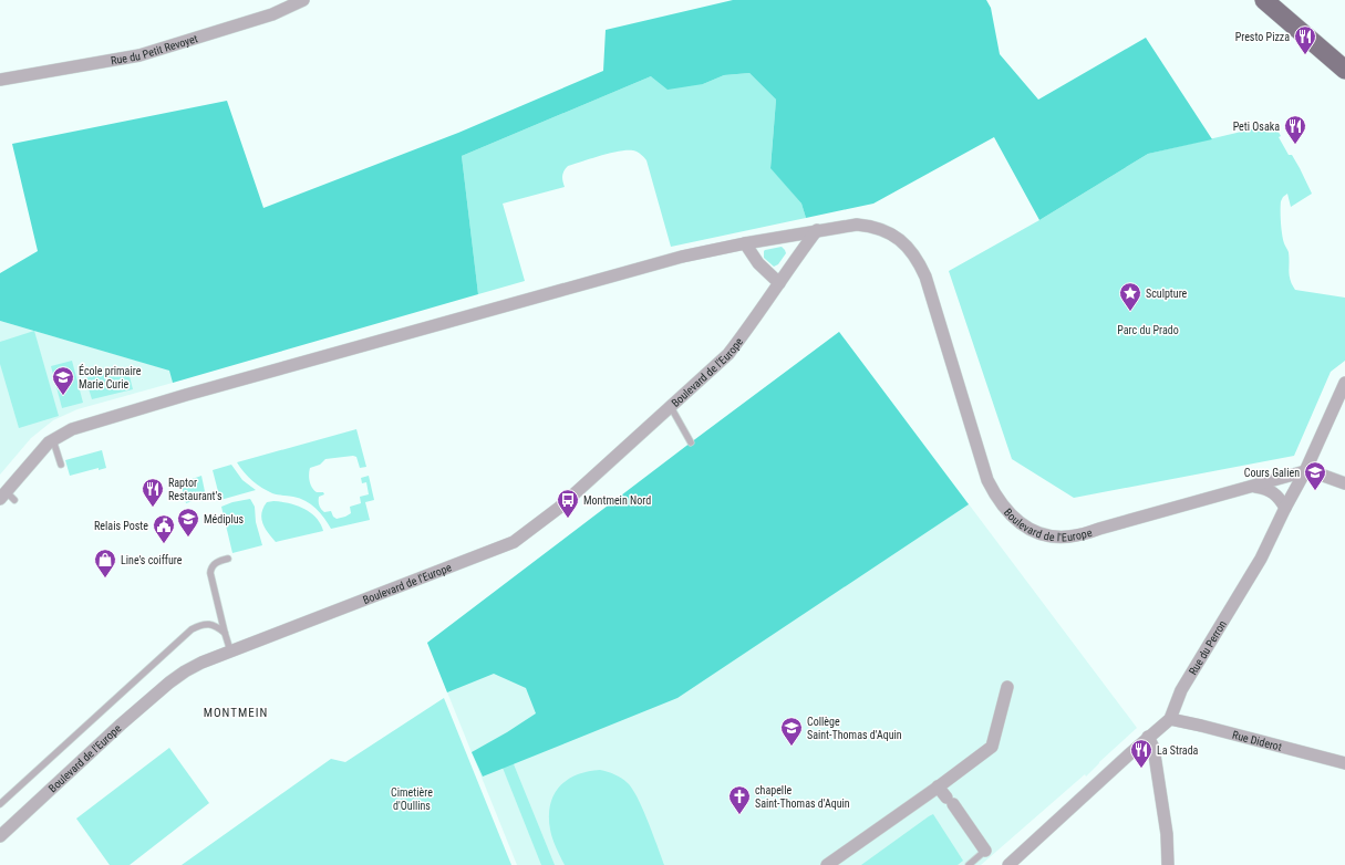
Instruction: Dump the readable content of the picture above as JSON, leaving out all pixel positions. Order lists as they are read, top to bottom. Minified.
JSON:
{"streets":{"street":["Rue du Petit Revoyet","Boulevard de l'Europe","Rue du Perron","Rue Diderot"]},"crossings":[["Boulevard de l'Europe","Rue du Perron"],["Rue du Perron","Rue Diderot"]],"districts":["MONTMEIN"],"parks":["Parc du Prado","Cimetière d'Oullins"],"places":{"restaurant":["Presto Pizza","Peti Osaka","Raptor Restaurant's","La Strada"],"place":["Sculpture"],"school or university":["École primaire Marie Curie","Cours Galien","Médiplus","Collège Saint-Thomas d'Aquin"],"bus stop":["Montmein Nord"],"public building":["Relais Poste"],"shop":["Line's coiffure"],"church":["chapelle Saint-Thomas d'Aquin"]}}
